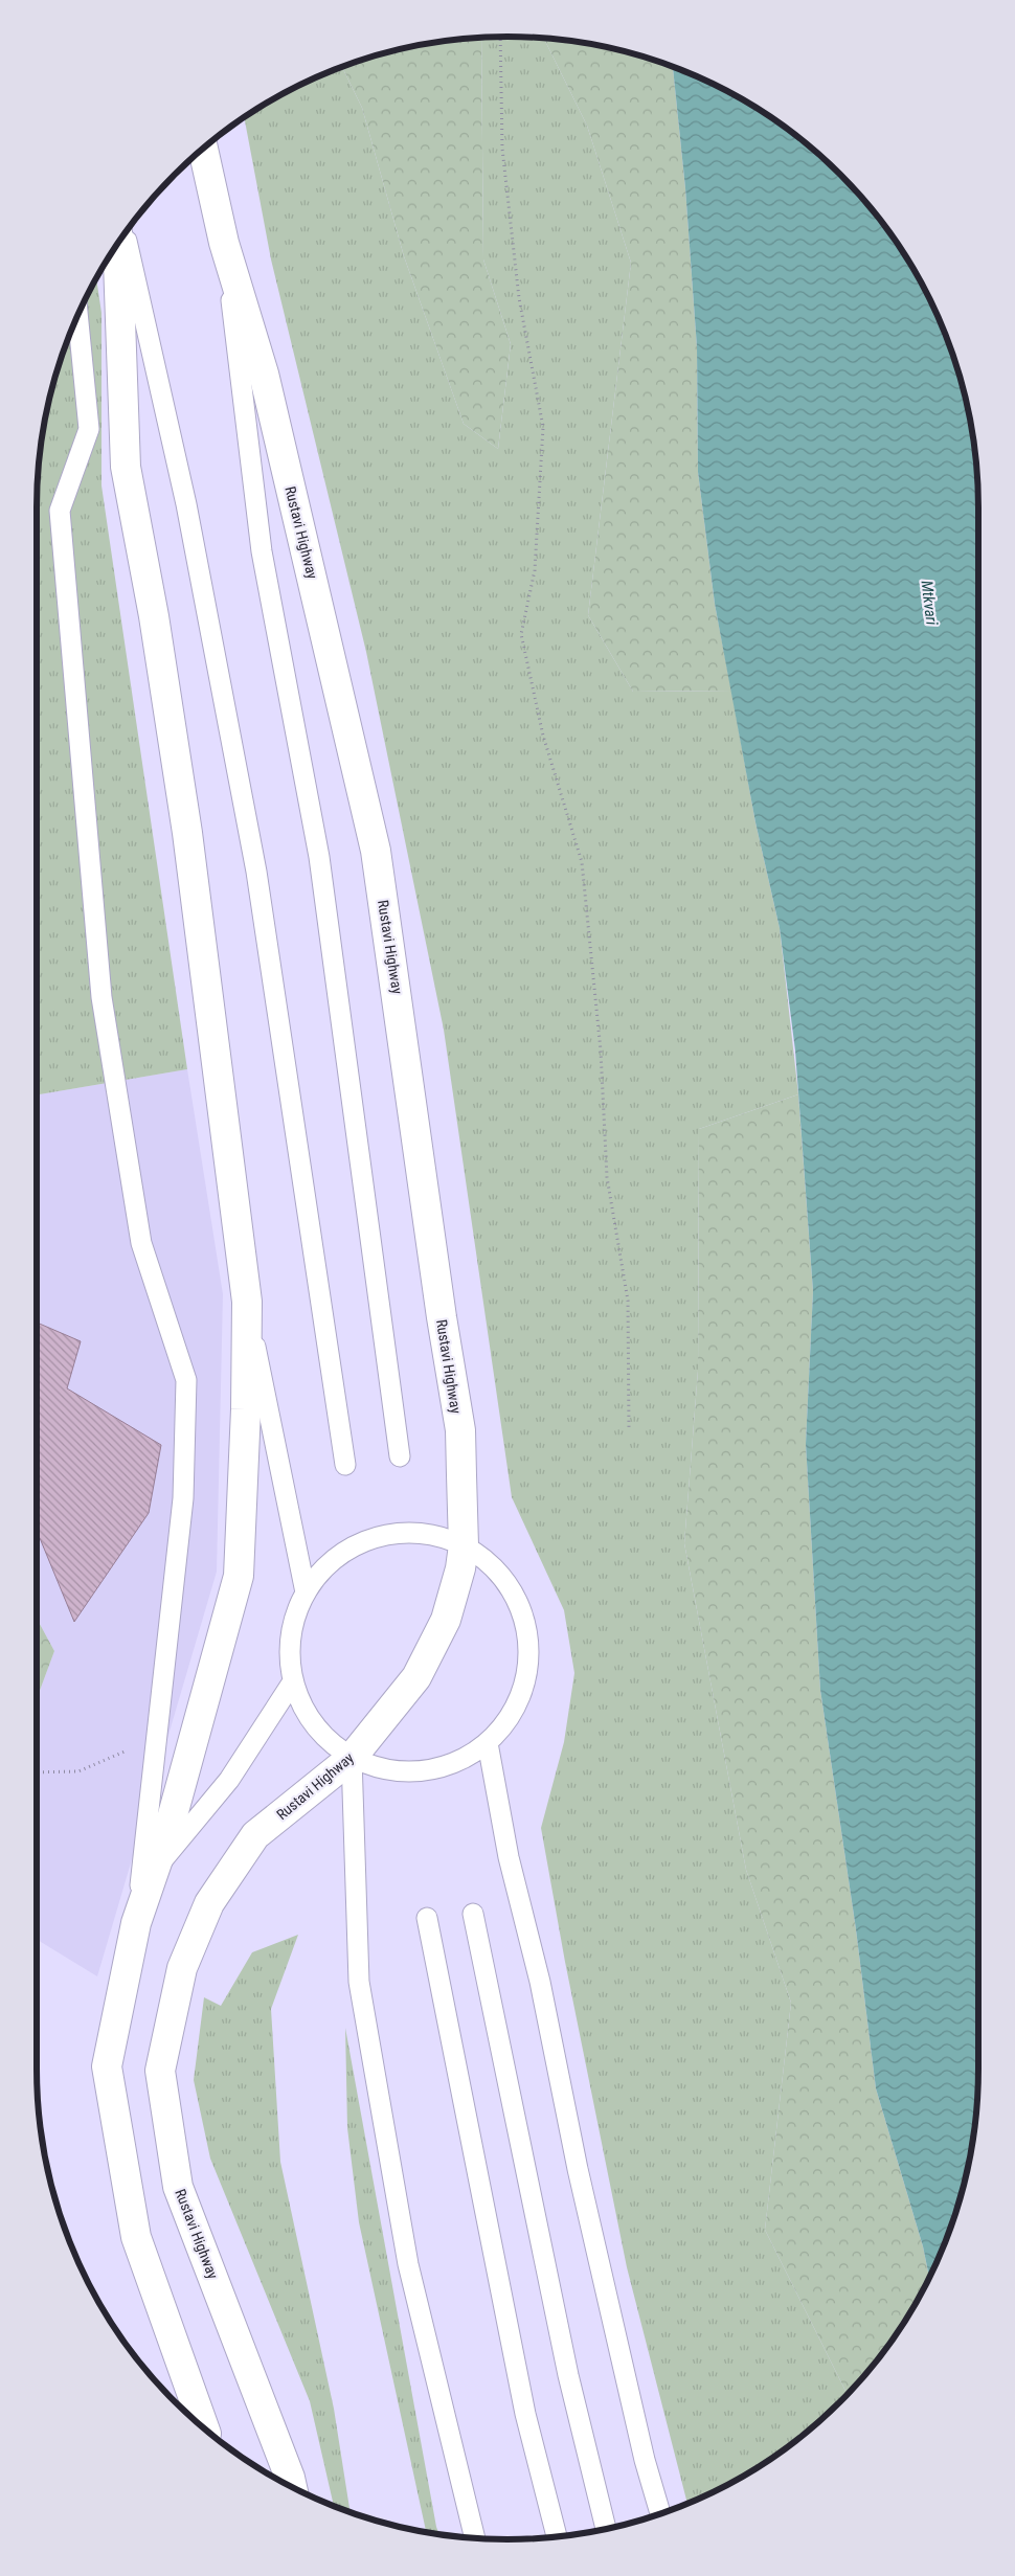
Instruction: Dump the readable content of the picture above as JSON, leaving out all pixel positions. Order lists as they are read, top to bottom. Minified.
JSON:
{"streets":{"highway":["Rustavi Highway"]},"water":["Mtkvari"]}
